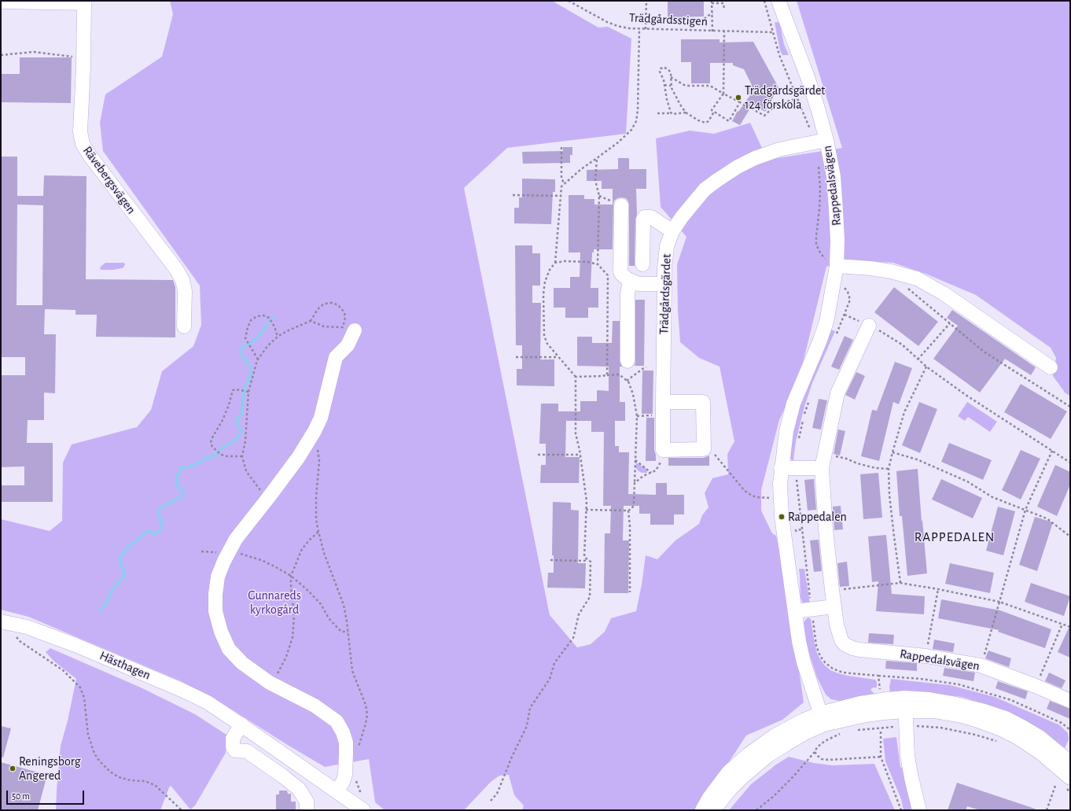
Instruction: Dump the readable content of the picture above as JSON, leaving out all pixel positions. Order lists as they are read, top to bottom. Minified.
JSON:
{"streets":{"street":["Rävebergsvägen","Rappedalsvägen","Trädgårdsgärdet","Hästhagen"],"path":["Trädgårdsstigen"]},"crossings":[["Rappedalsvägen","Trädgårdsgärdet"]],"districts":["RAPPEDALEN"],"parks":["Gunnareds kyrkogård"],"places":["Trädgårdsgärdet 124 förskola","Rappedalen","Reningsborg Angered"],"scale_bar":"50 m"}
